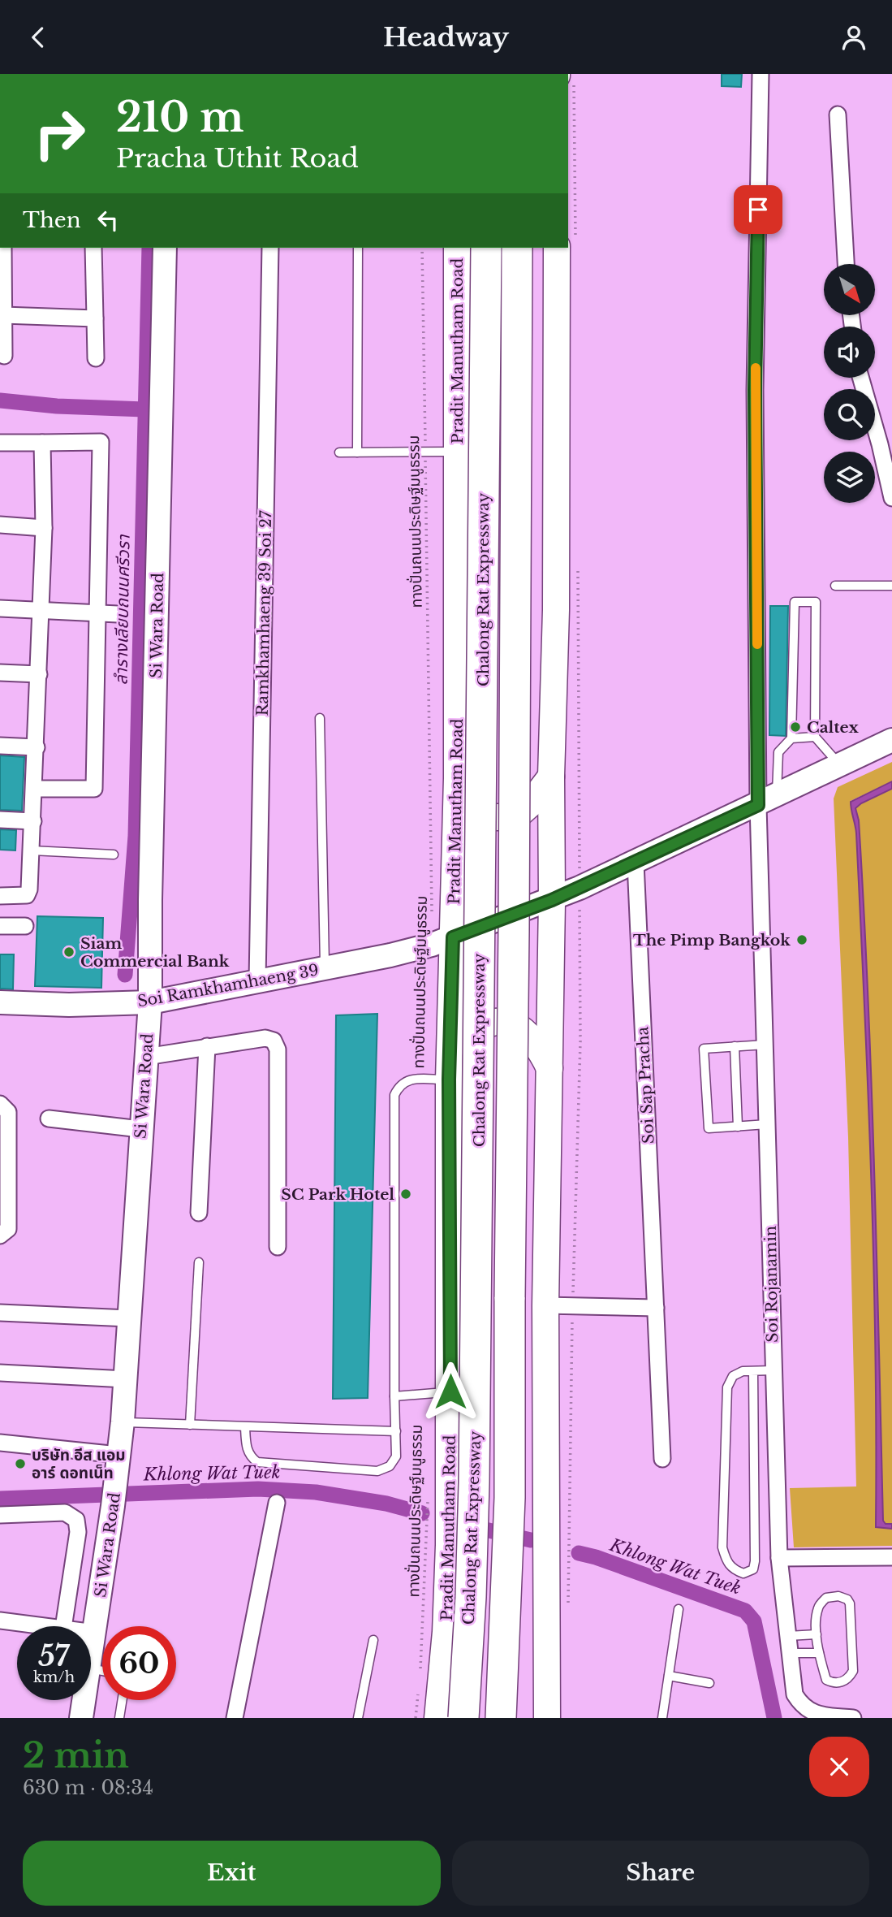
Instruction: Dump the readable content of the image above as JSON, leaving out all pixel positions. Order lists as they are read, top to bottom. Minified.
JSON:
{"streets":{"highway":["Chalong Rat Expressway"],"main road":["Pradit Manutham Road"],"street":["Ramkhamhaeng 39 Soi 27","Si Wara Road","Soi Ramkhamhaeng 39","Soi Sap Pracha","Soi Rojanamin"],"path":["ทางปั่นถนนประดิษฐ์มนูธรรม"]},"crossings":[["Pradit Manutham Road","ทางปั่นถนนประดิษฐ์มนูธรรม"],["Pradit Manutham Road","Soi Ramkhamhaeng 39"],["ทางปั่นถนนประดิษฐ์มนูธรรม","Soi Ramkhamhaeng 39"],["Ramkhamhaeng 39 Soi 27","Soi Ramkhamhaeng 39"],["Si Wara Road","Soi Ramkhamhaeng 39"],["Soi Ramkhamhaeng 39","Soi Sap Pracha"],["Soi Ramkhamhaeng 39","Soi Rojanamin"]],"water":["ลำรางเลียบถนนศรีวรา","Khlong Wat Tuek"],"places":["Caltex","The Pimp Bangkok","Siam Commercial Bank","SC Park Hotel","บริษัท อีส แอม อาร์ ดอทเน็ท"],"north":"bottom right","page":{"header":"Headway","turn":["210 m","Pracha Uthit Road"],"then":"Then","speed":"57 km/h","limit":"60","heading":["2 min","630 m · 08:34"],"buttons":["Exit","Share"]}}
